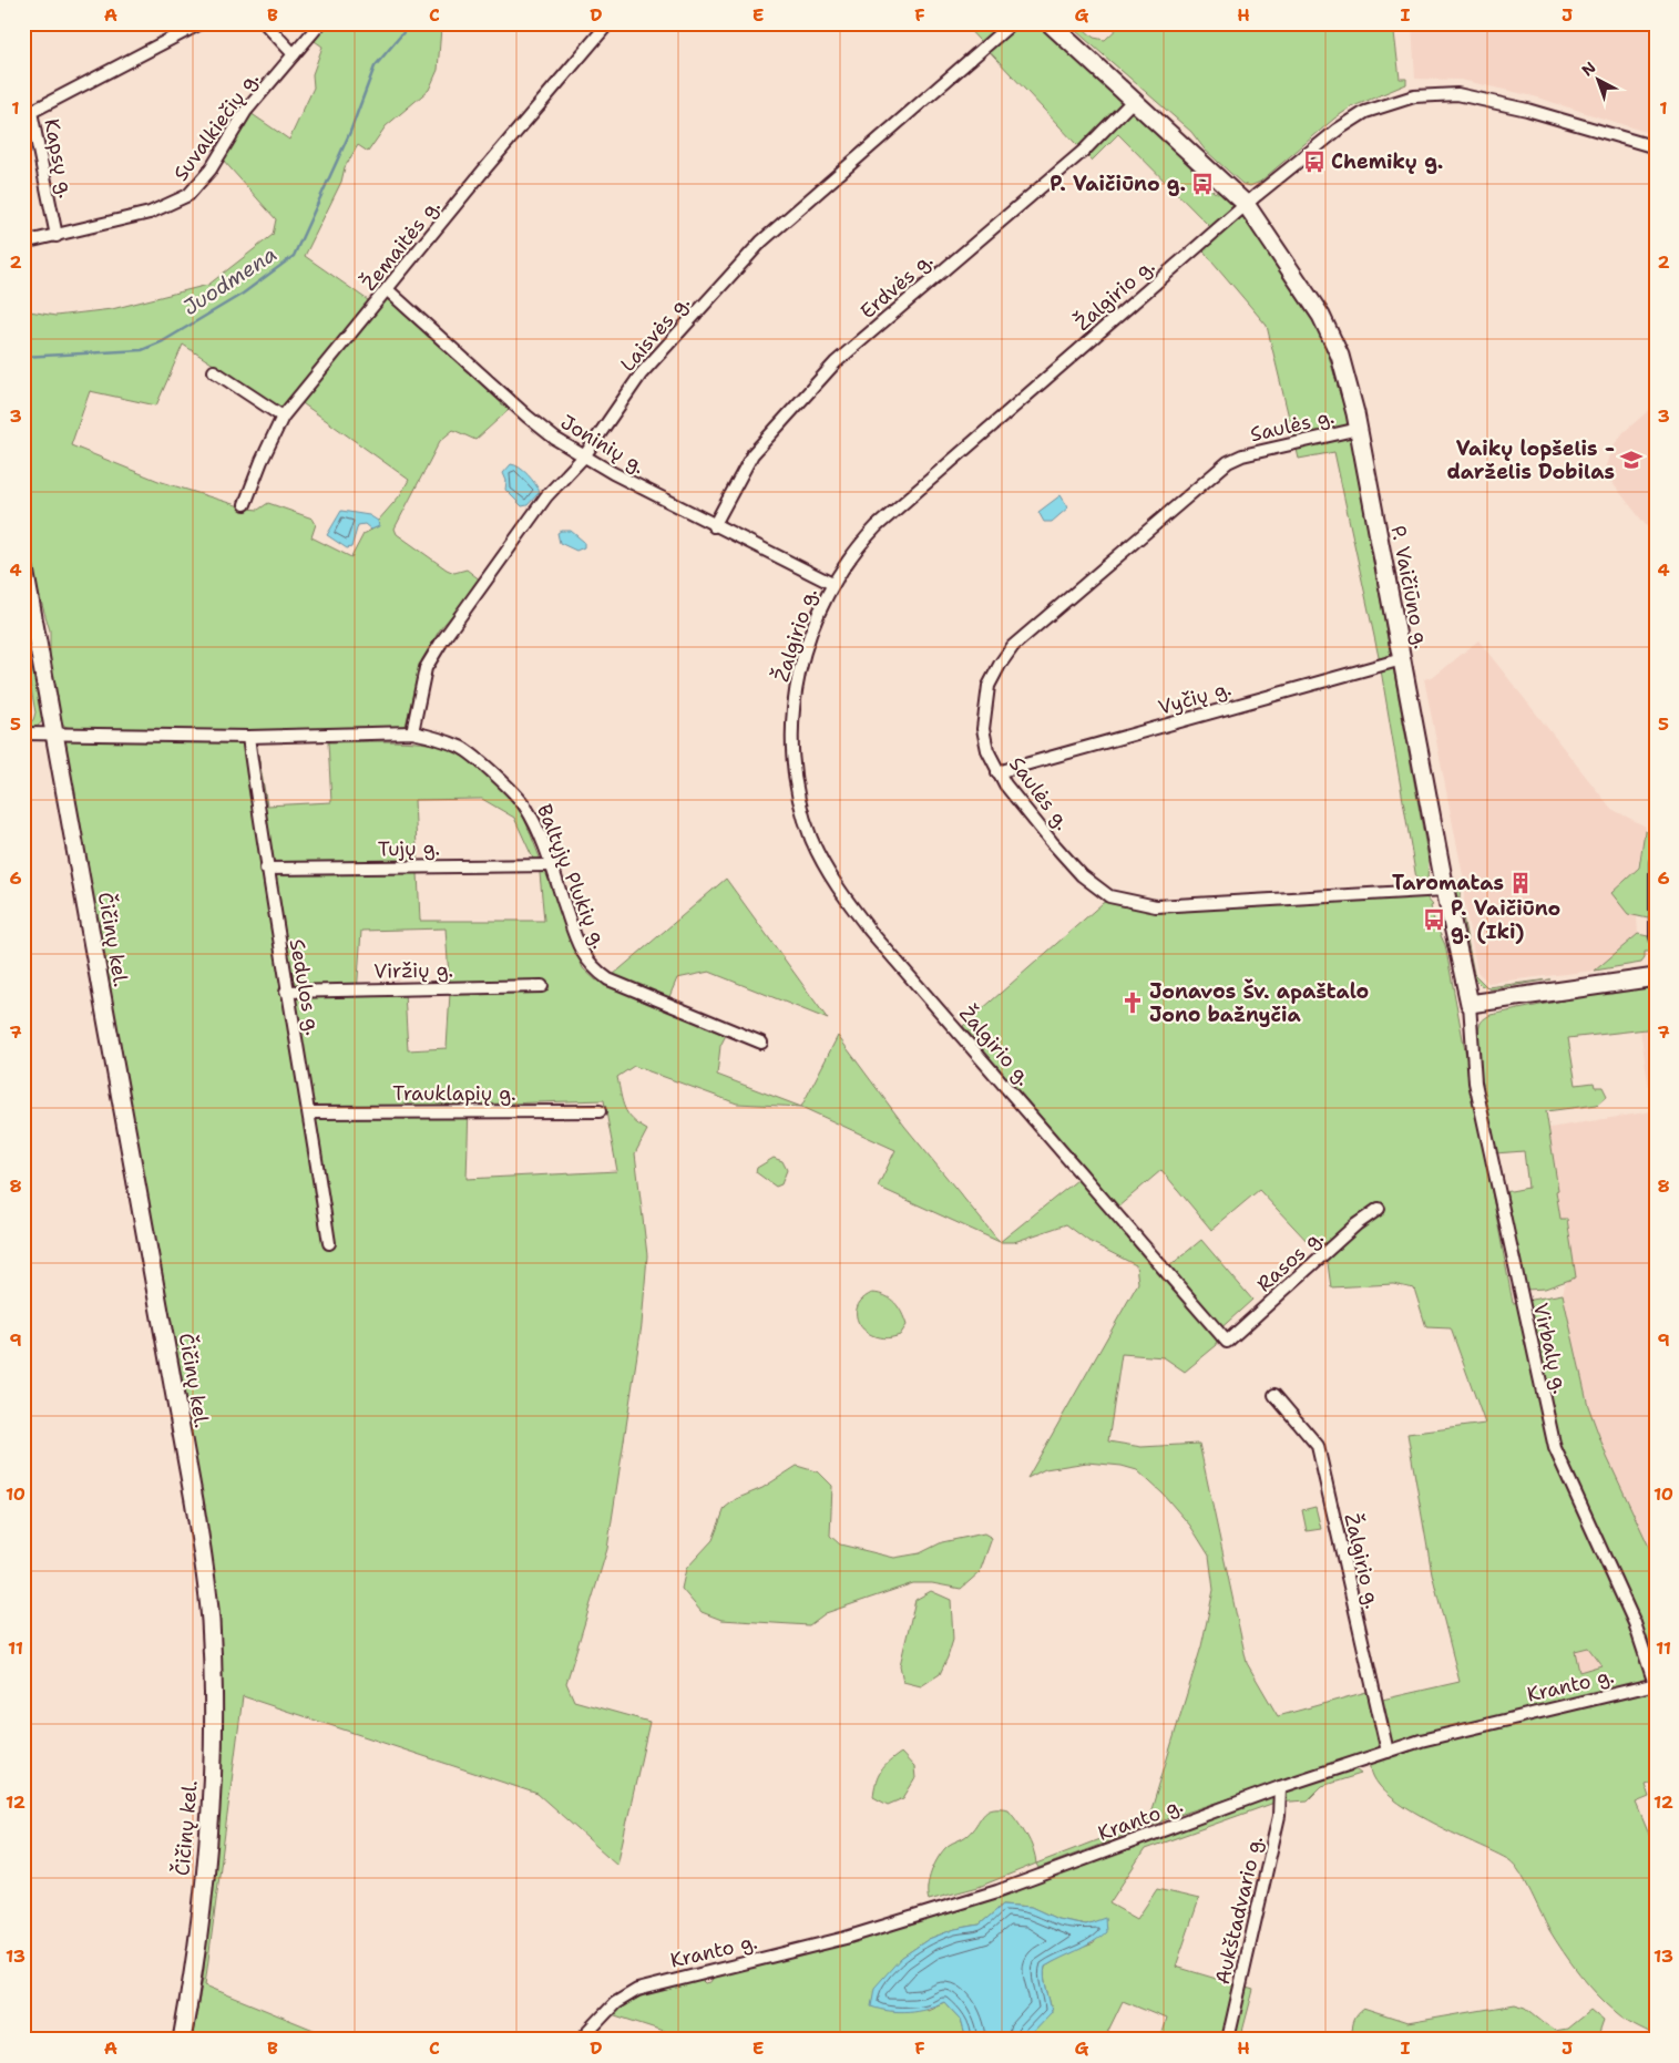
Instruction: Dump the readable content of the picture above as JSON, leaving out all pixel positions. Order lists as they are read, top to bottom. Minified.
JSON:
{"streets":{"main road":["P. Vaičiūno g.","Čičinų kel."],"street":["Suvalkiečių g.","Kapsų g.","Žemaitės g.","Erdvės g.","Žalgirio g.","Laisvės g.","Saulės g.","Joninių g.","Vyčių g.","Tujų g.","Baltųjų Plukių g.","Viržių g.","Sedulos g.","Trauklapių g.","Rasos g.","Virbalų g.","Kranto g.","Aukštadvario g."]},"crossings":[["Suvalkiečių g.","Kapsų g."],["Žemaitės g.","Joninių g."],["Erdvės g.","Joninių g."],["Erdvės g.","P. Vaičiūno g."],["Žalgirio g.","Joninių g."],["Žalgirio g.","P. Vaičiūno g."],["Žalgirio g.","Rasos g."],["Žalgirio g.","Kranto g."],["Laisvės g.","Joninių g."],["Laisvės g.","Baltųjų Plukių g."],["Saulės g.","P. Vaičiūno g."],["Saulės g.","Vyčių g."],["P. Vaičiūno g.","Vyčių g."],["P. Vaičiūno g.","Virbalų g."],["Tujų g.","Baltųjų Plukių g."],["Tujų g.","Sedulos g."],["Baltųjų Plukių g.","Čičinų kel."],["Baltųjų Plukių g.","Sedulos g."],["Viržių g.","Sedulos g."],["Sedulos g.","Trauklapių g."],["Virbalų g.","Kranto g."],["Kranto g.","Aukštadvario g."]],"water":["Juodmena"],"places":{"bus stop":["Chemikų g.","P. Vaičiūno g.","P. Vaičiūno g. (Iki)"],"school or university":["Vaikų lopšelis - darželis Dobilas"],"building":["Taromatas"],"church":["Jonavos Šv. apaštalo Jono bažnyčia"]},"north":"top left","grid":{"columns":["A","B","C","D","E","F","G","H","I","J"],"rows":["1","2","3","4","5","6","7","8","9","10","11","12","13"]}}
